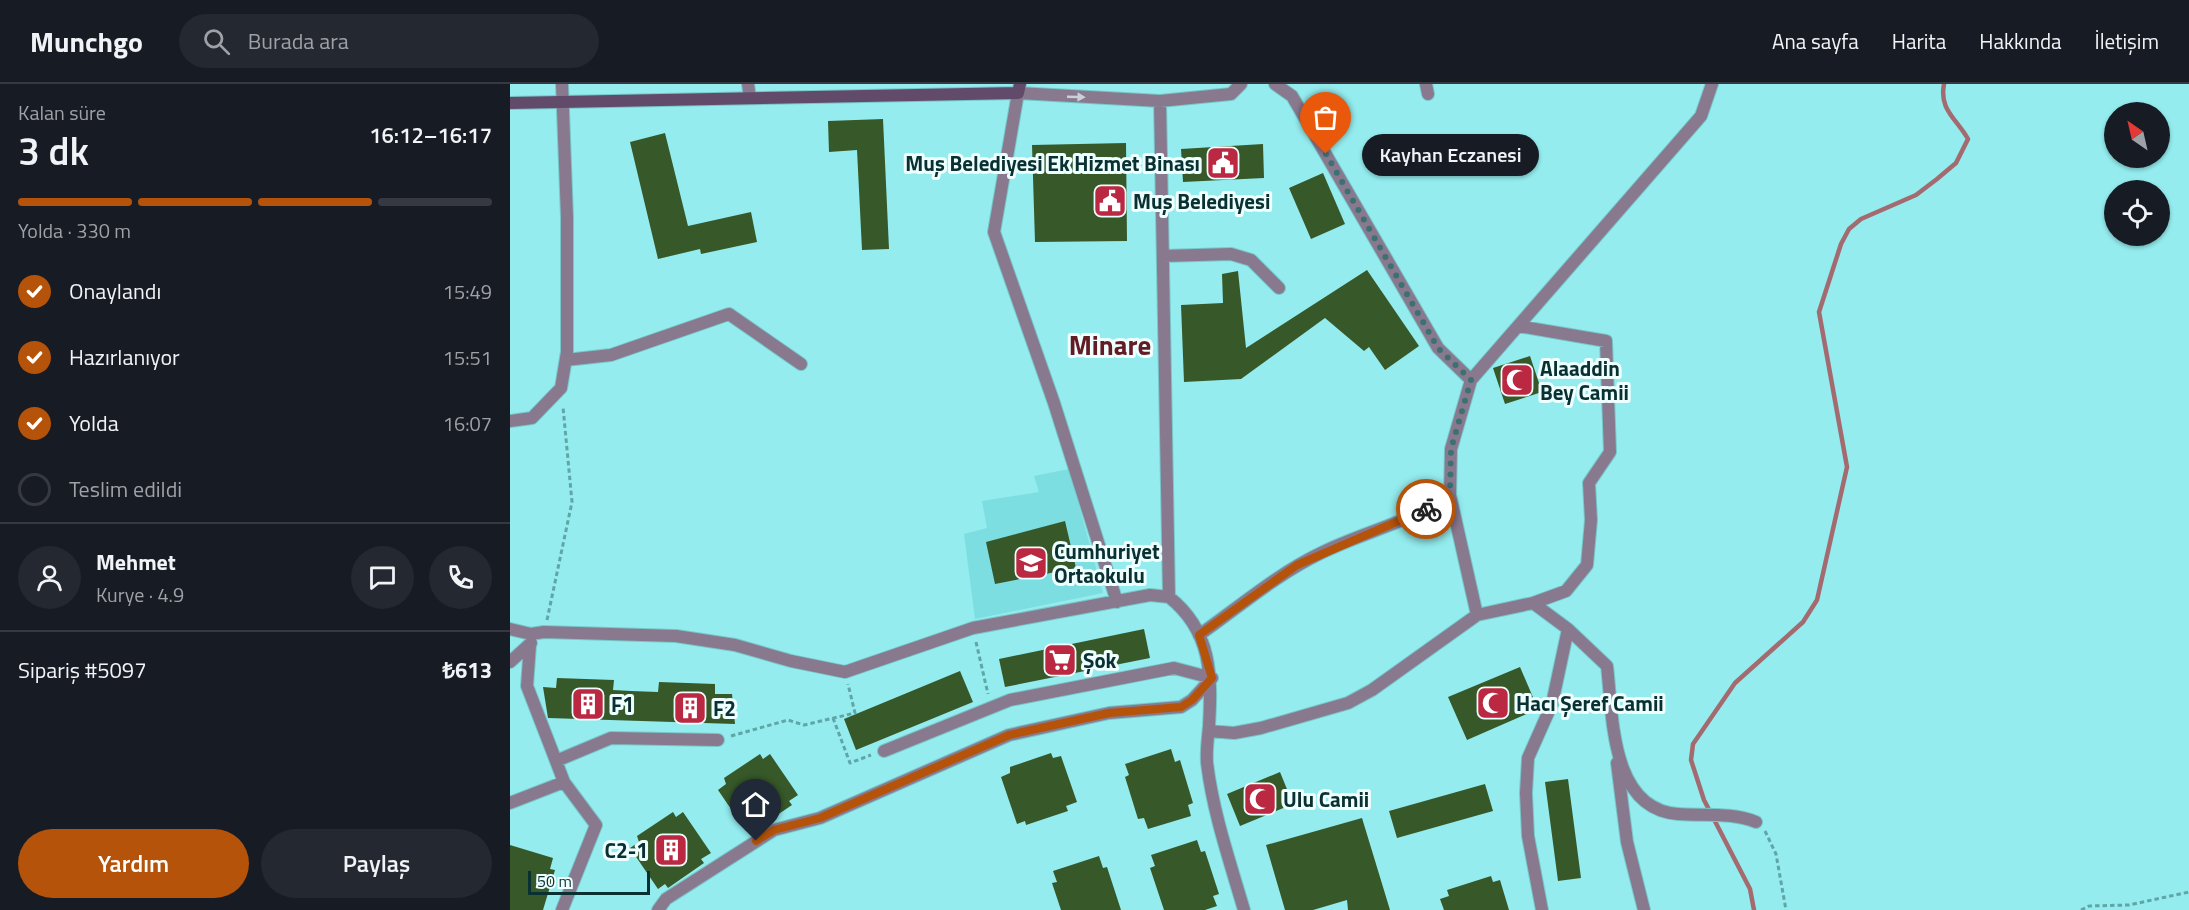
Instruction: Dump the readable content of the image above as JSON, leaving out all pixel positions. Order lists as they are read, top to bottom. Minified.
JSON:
{"districts":["Minare"],"places":{"other":["Kayhan Eczanesi"],"public building":["Muş Belediyesi Ek Hizmet Binası","Muş Belediyesi"],"mosque":["Alaaddin Bey Camii","Hacı Şeref Camii","Ulu Camii"],"school or university":["Cumhuriyet Ortaokulu"],"supermarket":["Şok"],"building":["F1","F2","C2-1"]},"scale_bar":"50 m","north":"top left","page":{"header":"Munchgo","search":"Burada ara","nav":["Ana sayfa","Harita","Hakkında","İletişim"],"heading":["3 dk","Kalan süre","16:12–16:17"],"panel":["Mehmet","Kurye · 4.9","Sipariş #5097","₺613"],"bubble":"Kayhan Eczanesi","bar":"Yolda · 330 m","list":[["Onaylandı","15:49"],["Hazırlanıyor","15:51"],["Yolda","16:07"],"Teslim edildi"],"buttons":["Yardım","Paylaş"],"scale":"50 m"}}
